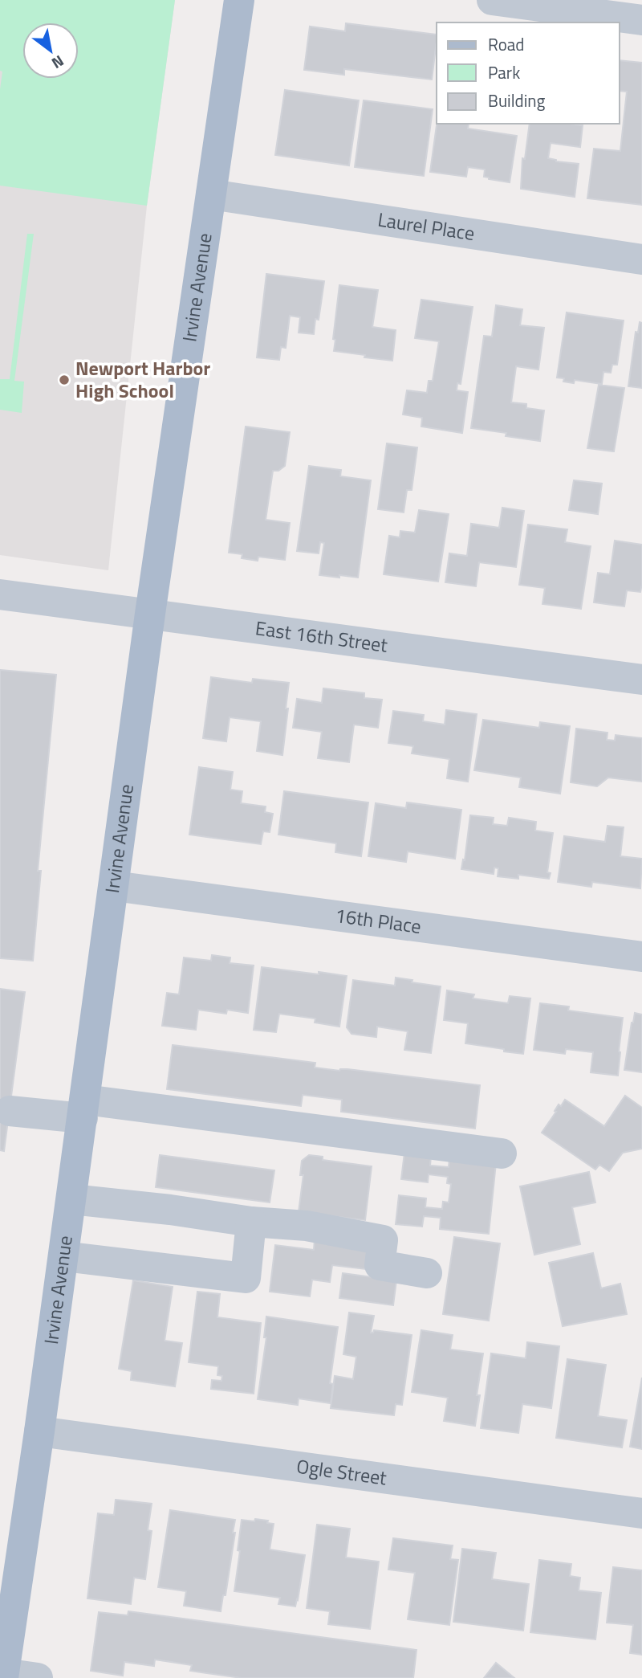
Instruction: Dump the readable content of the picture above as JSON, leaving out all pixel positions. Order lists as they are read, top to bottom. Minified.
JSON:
{"streets":{"main road":["Irvine Avenue"],"street":["Laurel Place","East 16th Street","16th Place","Ogle Street"]},"crossings":[["Laurel Place","Irvine Avenue"],["Irvine Avenue","East 16th Street"],["Irvine Avenue","16th Place"],["Irvine Avenue","Ogle Street"]],"places":["Newport Harbor High School"],"legend":["Road","Park","Building"],"north":"bottom right"}
